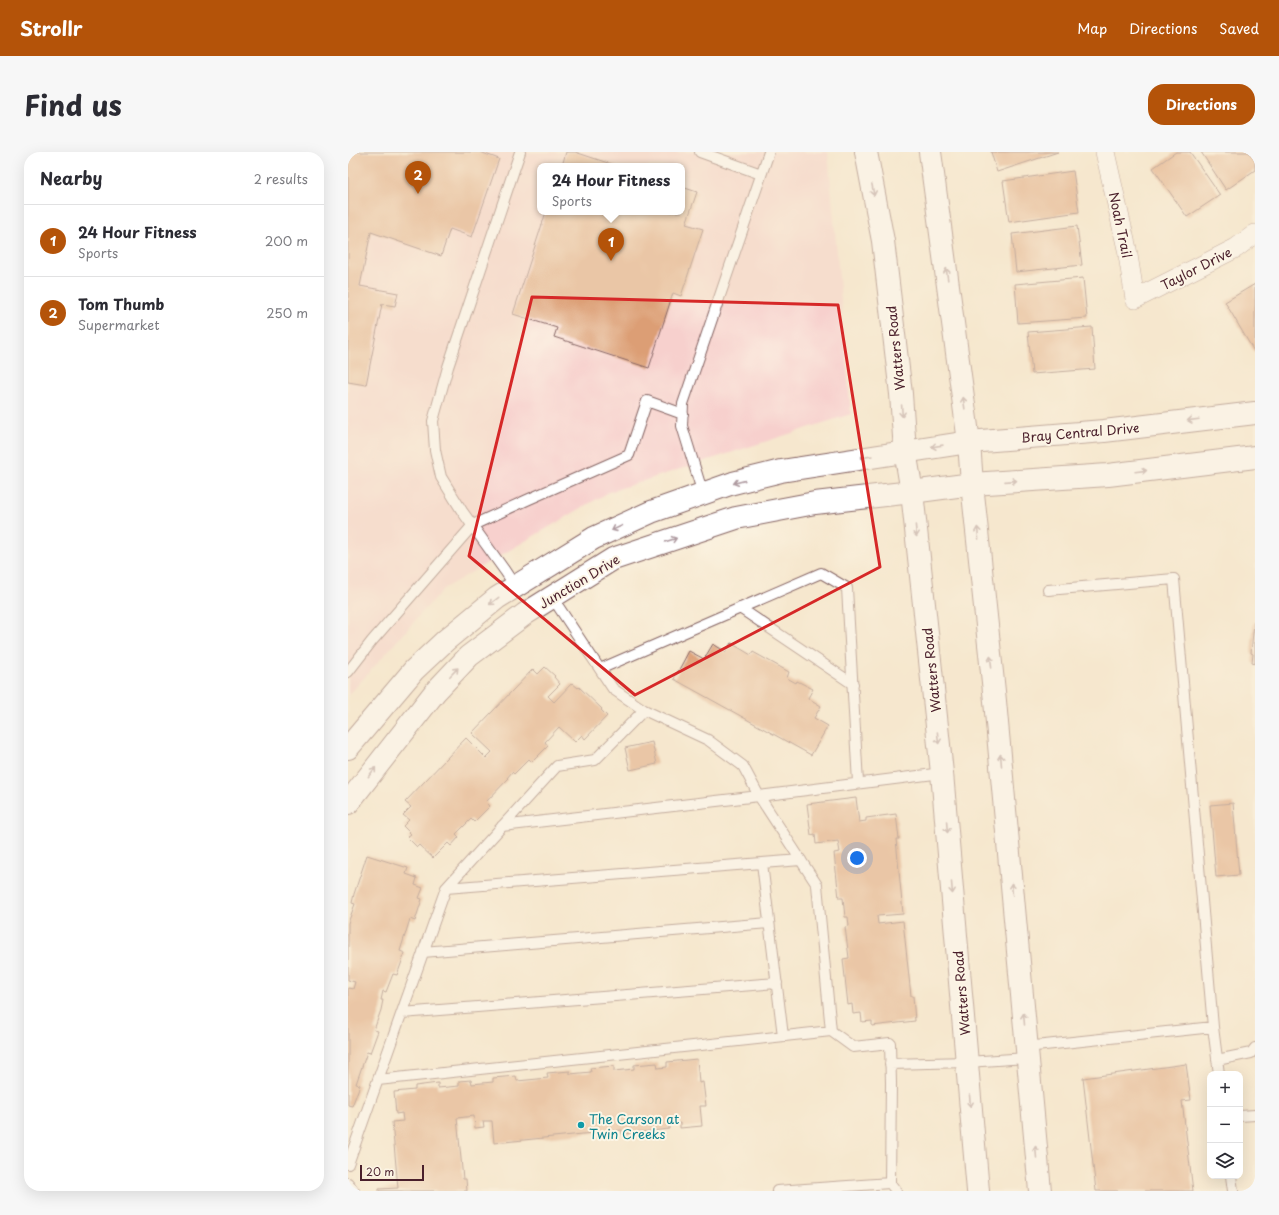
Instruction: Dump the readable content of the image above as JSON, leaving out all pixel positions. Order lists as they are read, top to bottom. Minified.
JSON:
{"streets":{"street":["Noah Trail","Taylor Drive","Watters Road","Bray Central Drive","Junction Drive"]},"crossings":[["Noah Trail","Taylor Drive"],["Watters Road","Bray Central Drive"],["Watters Road","Junction Drive"]],"places":["The Carson at Twin Creeks"],"scale_bar":"20 m","page":{"header":"Strollr","nav":["Map","Directions","Saved"],"title":"Find us","buttons":"Directions","heading":["Nearby","2 results"],"pins":["2","1"],"popup":["24 Hour Fitness","Sports"],"list":[{"mark":"1","name":"24 Hour Fitness","note":"Sports","value":"200 m"},{"mark":"2","name":"Tom Thumb","note":"Supermarket","value":"250 m"}],"map_buttons":["+","−"],"scale":"20 m"}}
